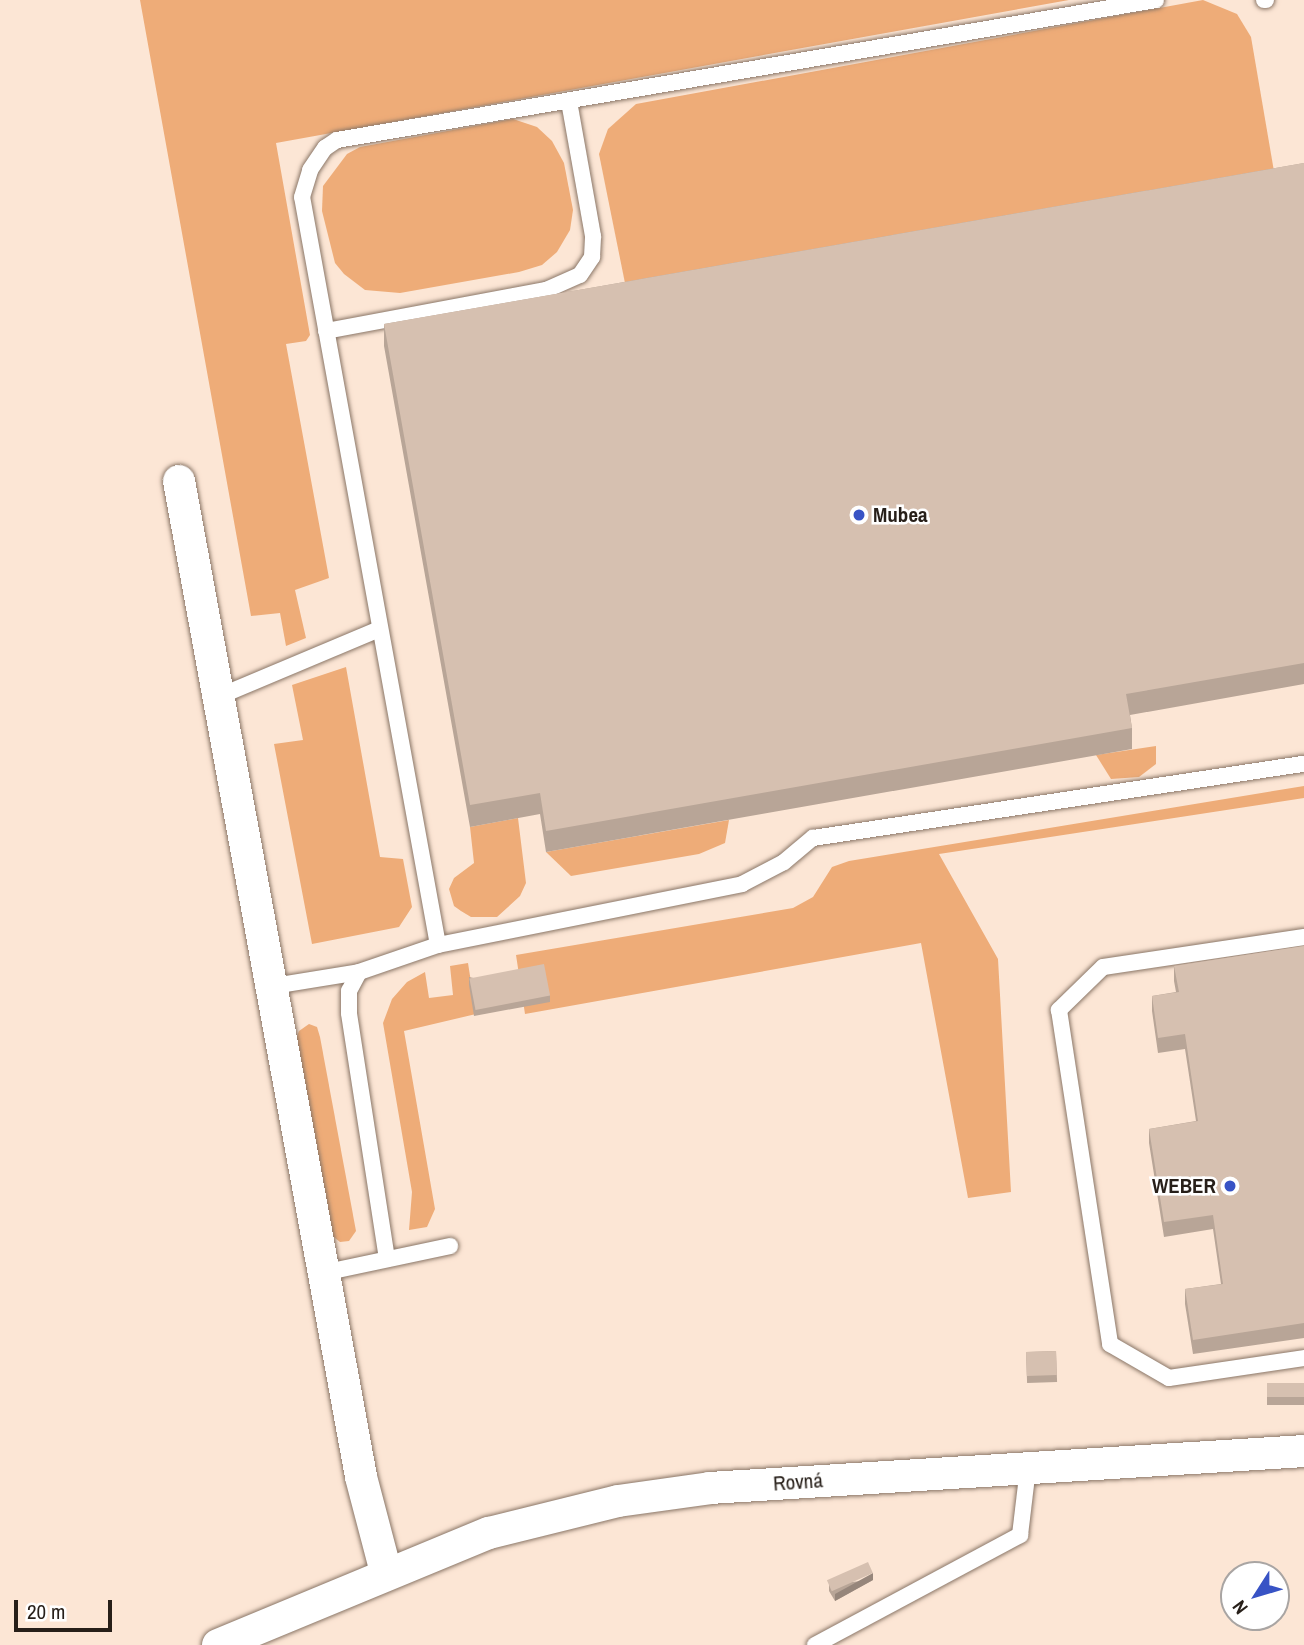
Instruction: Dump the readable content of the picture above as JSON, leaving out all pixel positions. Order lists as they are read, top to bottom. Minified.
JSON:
{"streets":{"street":["Rovná"]},"places":["Mubea","WEBER"],"scale_bar":"20 m","north":"bottom left"}
